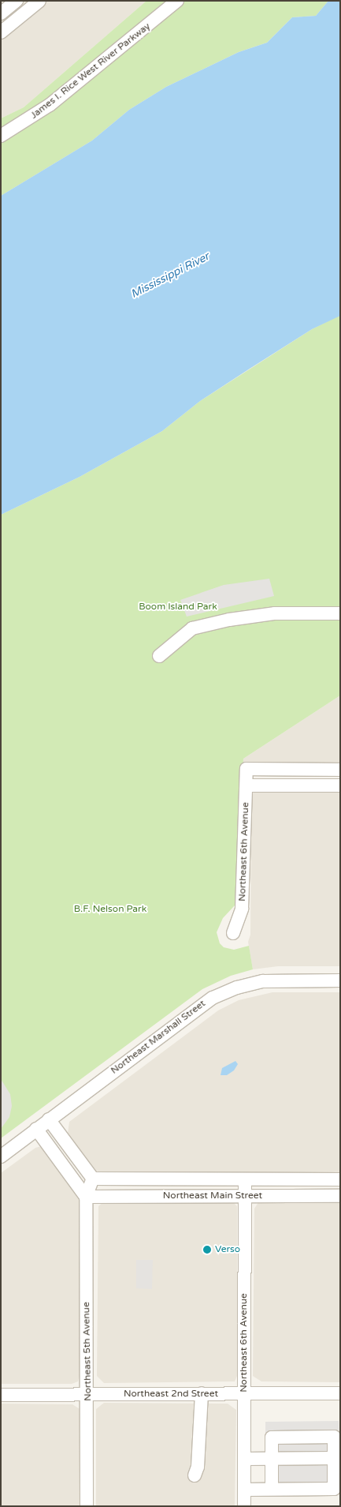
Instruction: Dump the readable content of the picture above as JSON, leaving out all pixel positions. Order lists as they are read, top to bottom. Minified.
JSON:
{"streets":{"street":["James I. Rice West River Parkway","Northeast 6th Avenue","Northeast Marshall Street","Northeast Main Street","Northeast 5th Avenue","Northeast 2nd Street"]},"crossings":[["Northeast 6th Avenue","Northeast Main Street"],["Northeast 6th Avenue","Northeast 2nd Street"],["Northeast Main Street","Northeast 5th Avenue"],["Northeast 5th Avenue","Northeast 2nd Street"]],"water":["Mississippi River"],"parks":["Boom Island Park","B.F. Nelson Park"],"places":["Verso"]}
